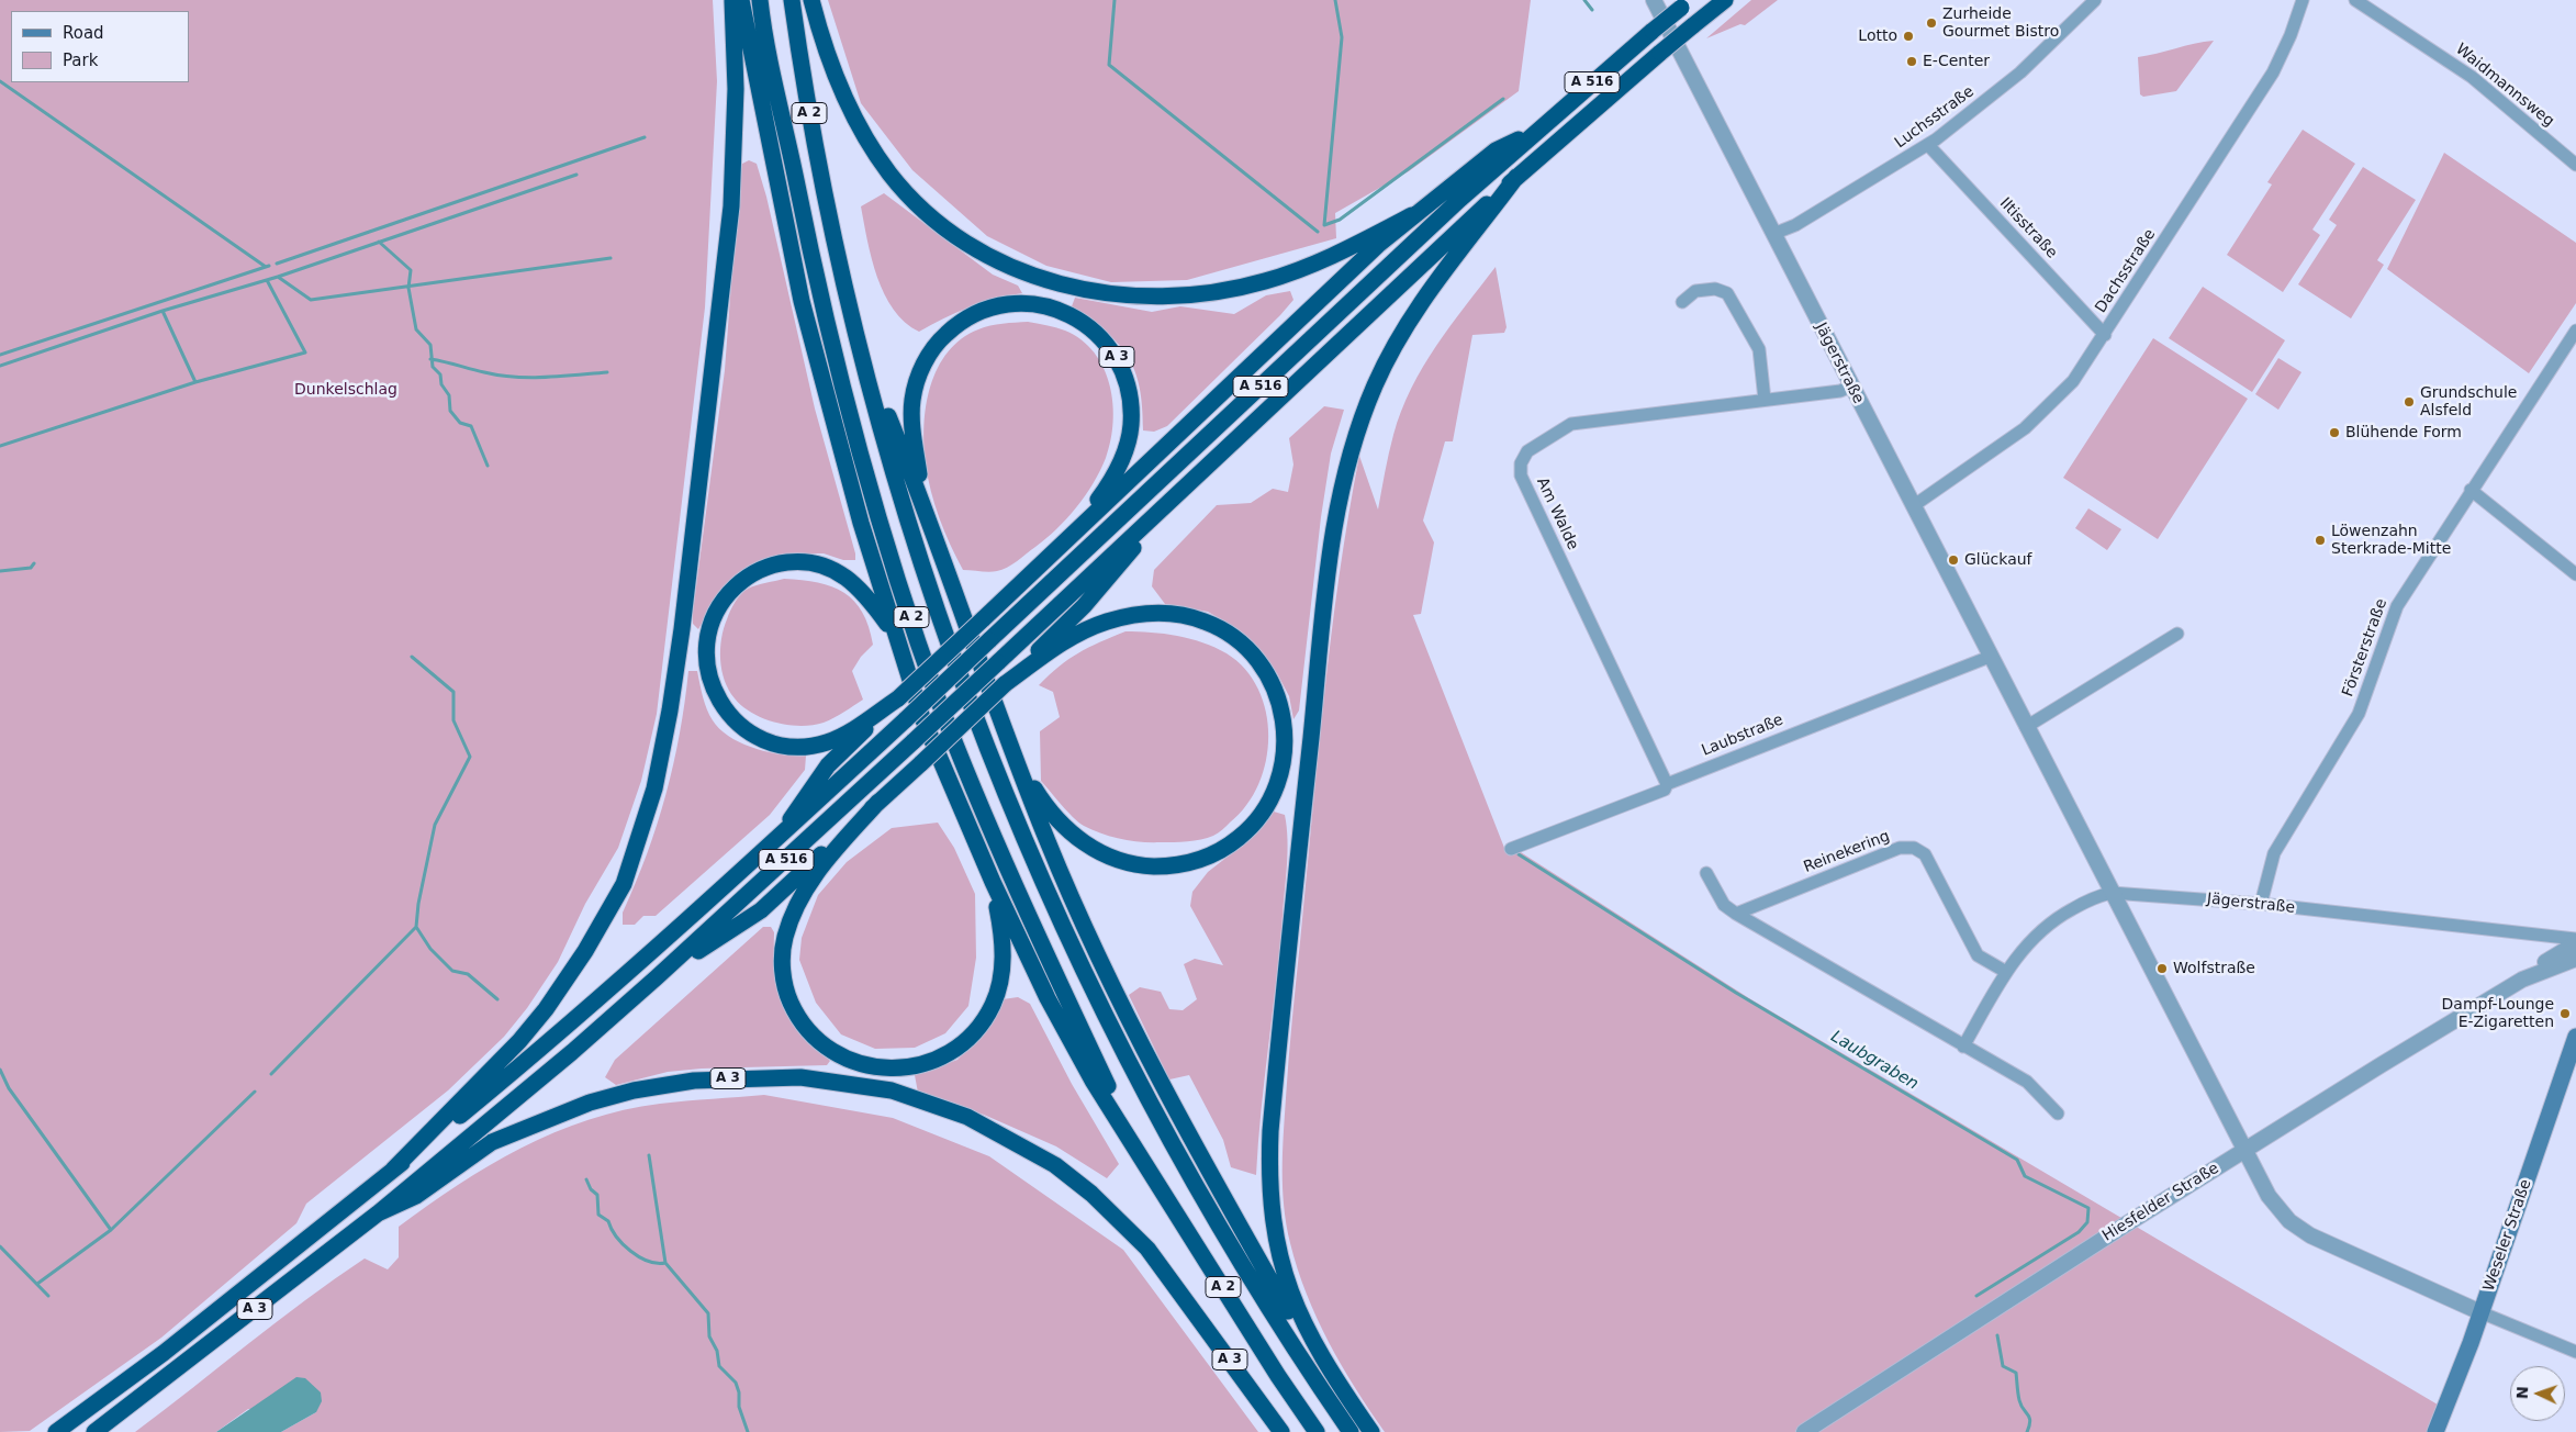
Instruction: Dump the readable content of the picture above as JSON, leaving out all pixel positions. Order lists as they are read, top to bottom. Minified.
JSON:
{"streets":{"highway":["A 516","A 2","A 3"],"main road":["Weseler Straße"],"street":["Waidmannsweg","Luchsstraße","Iltisstraße","Dachsstraße","Jägerstraße","Am Walde","Försterstraße","Laubstraße","Reinekering","Hiesfelder Straße"]},"crossings":[["A 516","A 3"],["Luchsstraße","Iltisstraße"],["Luchsstraße","Jägerstraße"],["Iltisstraße","Dachsstraße"],["Dachsstraße","Jägerstraße"],["Jägerstraße","Am Walde"],["Jägerstraße","Försterstraße"],["Jägerstraße","Laubstraße"],["Am Walde","Laubstraße"]],"water":["Laubgraben"],"parks":["Dunkelschlag"],"places":["Zurheide Gourmet Bistro","Lotto","E-Center","Grundschule Alsfeld","Blühende Form","Löwenzahn Sterkrade-Mitte","Glückauf","Wolfstraße","Dampf-Lounge E-Zigaretten"],"legend":["Road","Park"],"north":"left"}
